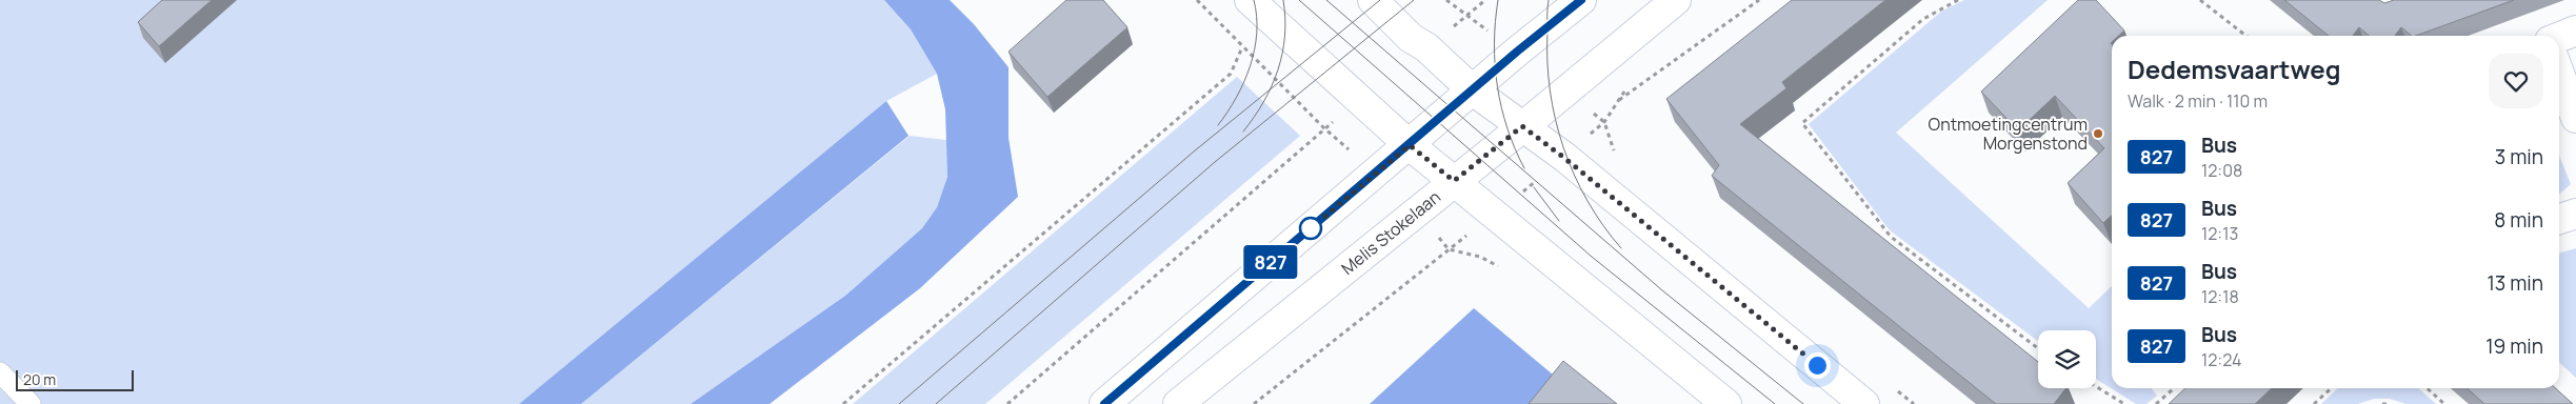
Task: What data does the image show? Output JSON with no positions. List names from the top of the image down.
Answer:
{
  "streets": {
    "street": ["Melis Stokelaan"]
  },
  "places": ["Ontmoetingcentrum Morgenstond"],
  "lines": ["bus line 827"],
  "scale_bar": "20 m",
  "page": {
    "on_map": "827",
    "heading": ["Dedemsvaartweg", "Walk · 2 min · 110 m"],
    "list": [
      {
        "mark": "827",
        "name": "Bus",
        "note": "12:08",
        "value": "3 min"
      },
      {
        "mark": "827",
        "name": "Bus",
        "note": "12:13",
        "value": "8 min"
      },
      {
        "mark": "827",
        "name": "Bus",
        "note": "12:18",
        "value": "13 min"
      },
      {
        "mark": "827",
        "name": "Bus",
        "note": "12:24",
        "value": "19 min"
      }
    ],
    "scale": "20 m"
  }
}
